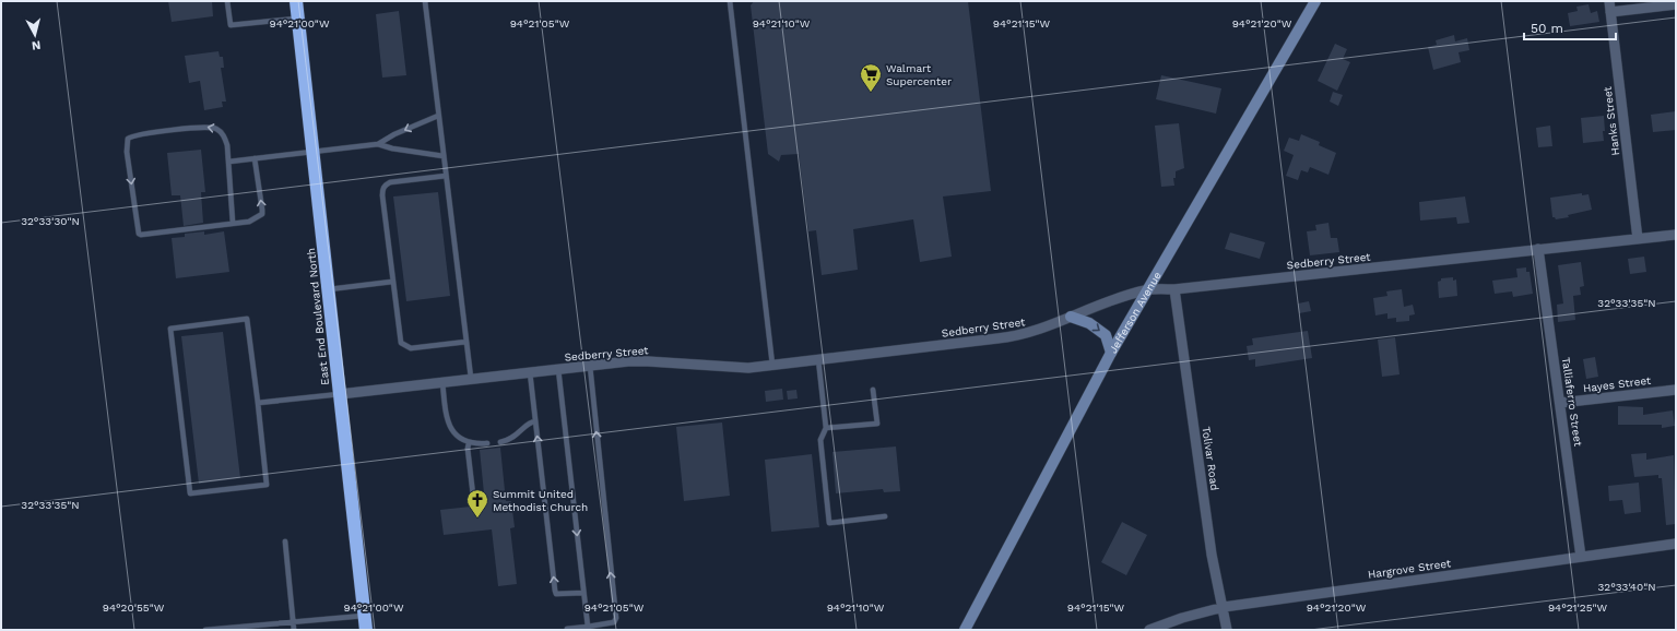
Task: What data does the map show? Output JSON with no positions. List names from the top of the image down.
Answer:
{
  "streets": {
    "highway": ["East End Boulevard North"],
    "street": [
      "Hanks Street",
      "Sedberry Street",
      "Jefferson Avenue",
      "Hayes Street",
      "Talliaferro Street",
      "Tolivar Road",
      "Hargrove Street"
    ]
  },
  "crossings": [
    ["Hanks Street", "Sedberry Street"],
    ["Sedberry Street", "Jefferson Avenue"],
    ["Sedberry Street", "East End Boulevard North"],
    ["Sedberry Street", "Talliaferro Street"],
    ["Sedberry Street", "Tolivar Road"],
    ["Hayes Street", "Talliaferro Street"],
    ["Talliaferro Street", "Hargrove Street"],
    ["Tolivar Road", "Hargrove Street"]
  ],
  "places": {
    "supermarket": ["Walmart Supercenter"],
    "church": ["Summit United Methodist Church"]
  },
  "scale_bar": "50 m",
  "north": "bottom",
  "coordinates": [
    "94°21'00\"W",
    "94°21'05\"W",
    "94°21'10\"W",
    "94°21'15\"W",
    "94°21'20\"W",
    "32°33'30\"N",
    "32°33'35\"N",
    "32°33'40\"N",
    "94°20'55\"W",
    "94°21'25\"W"
  ]
}
